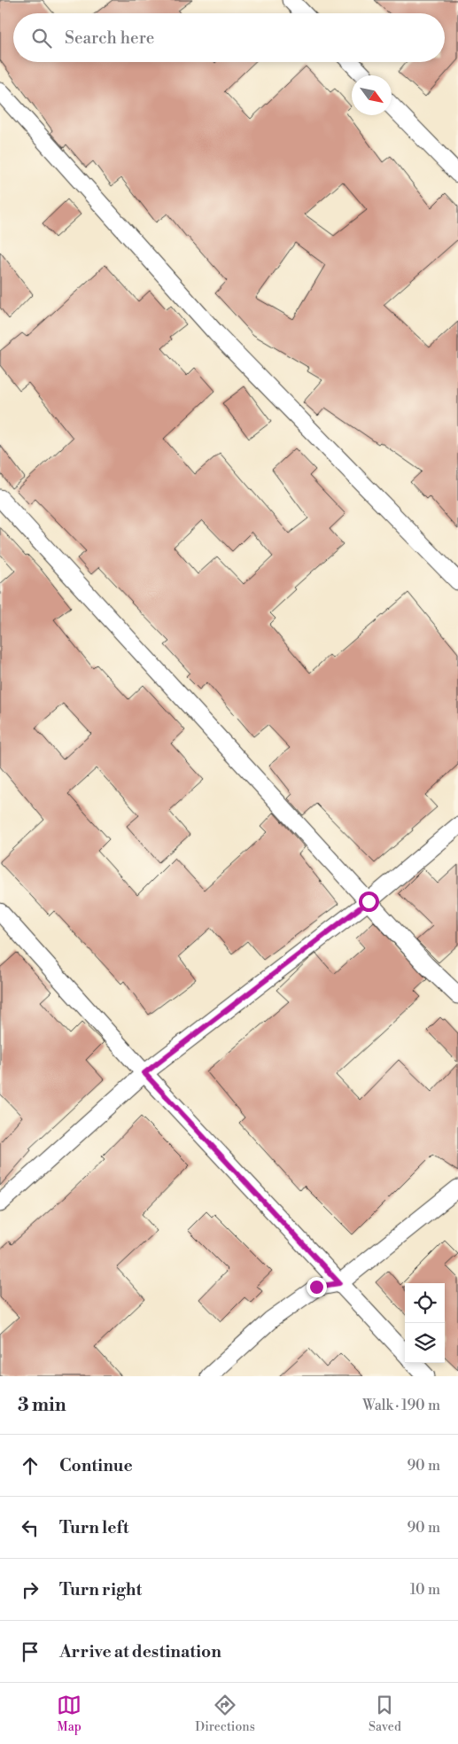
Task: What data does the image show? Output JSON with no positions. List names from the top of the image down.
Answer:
{
  "north": "bottom right",
  "page": {
    "search": "Search here",
    "heading": ["3 min", "Walk · 190 m"],
    "list": [
      ["Continue", "90 m"],
      ["Turn left", "90 m"],
      ["Turn right", "10 m"],
      "Arrive at destination"
    ],
    "nav": ["Map", "Directions", "Saved"]
  }
}
